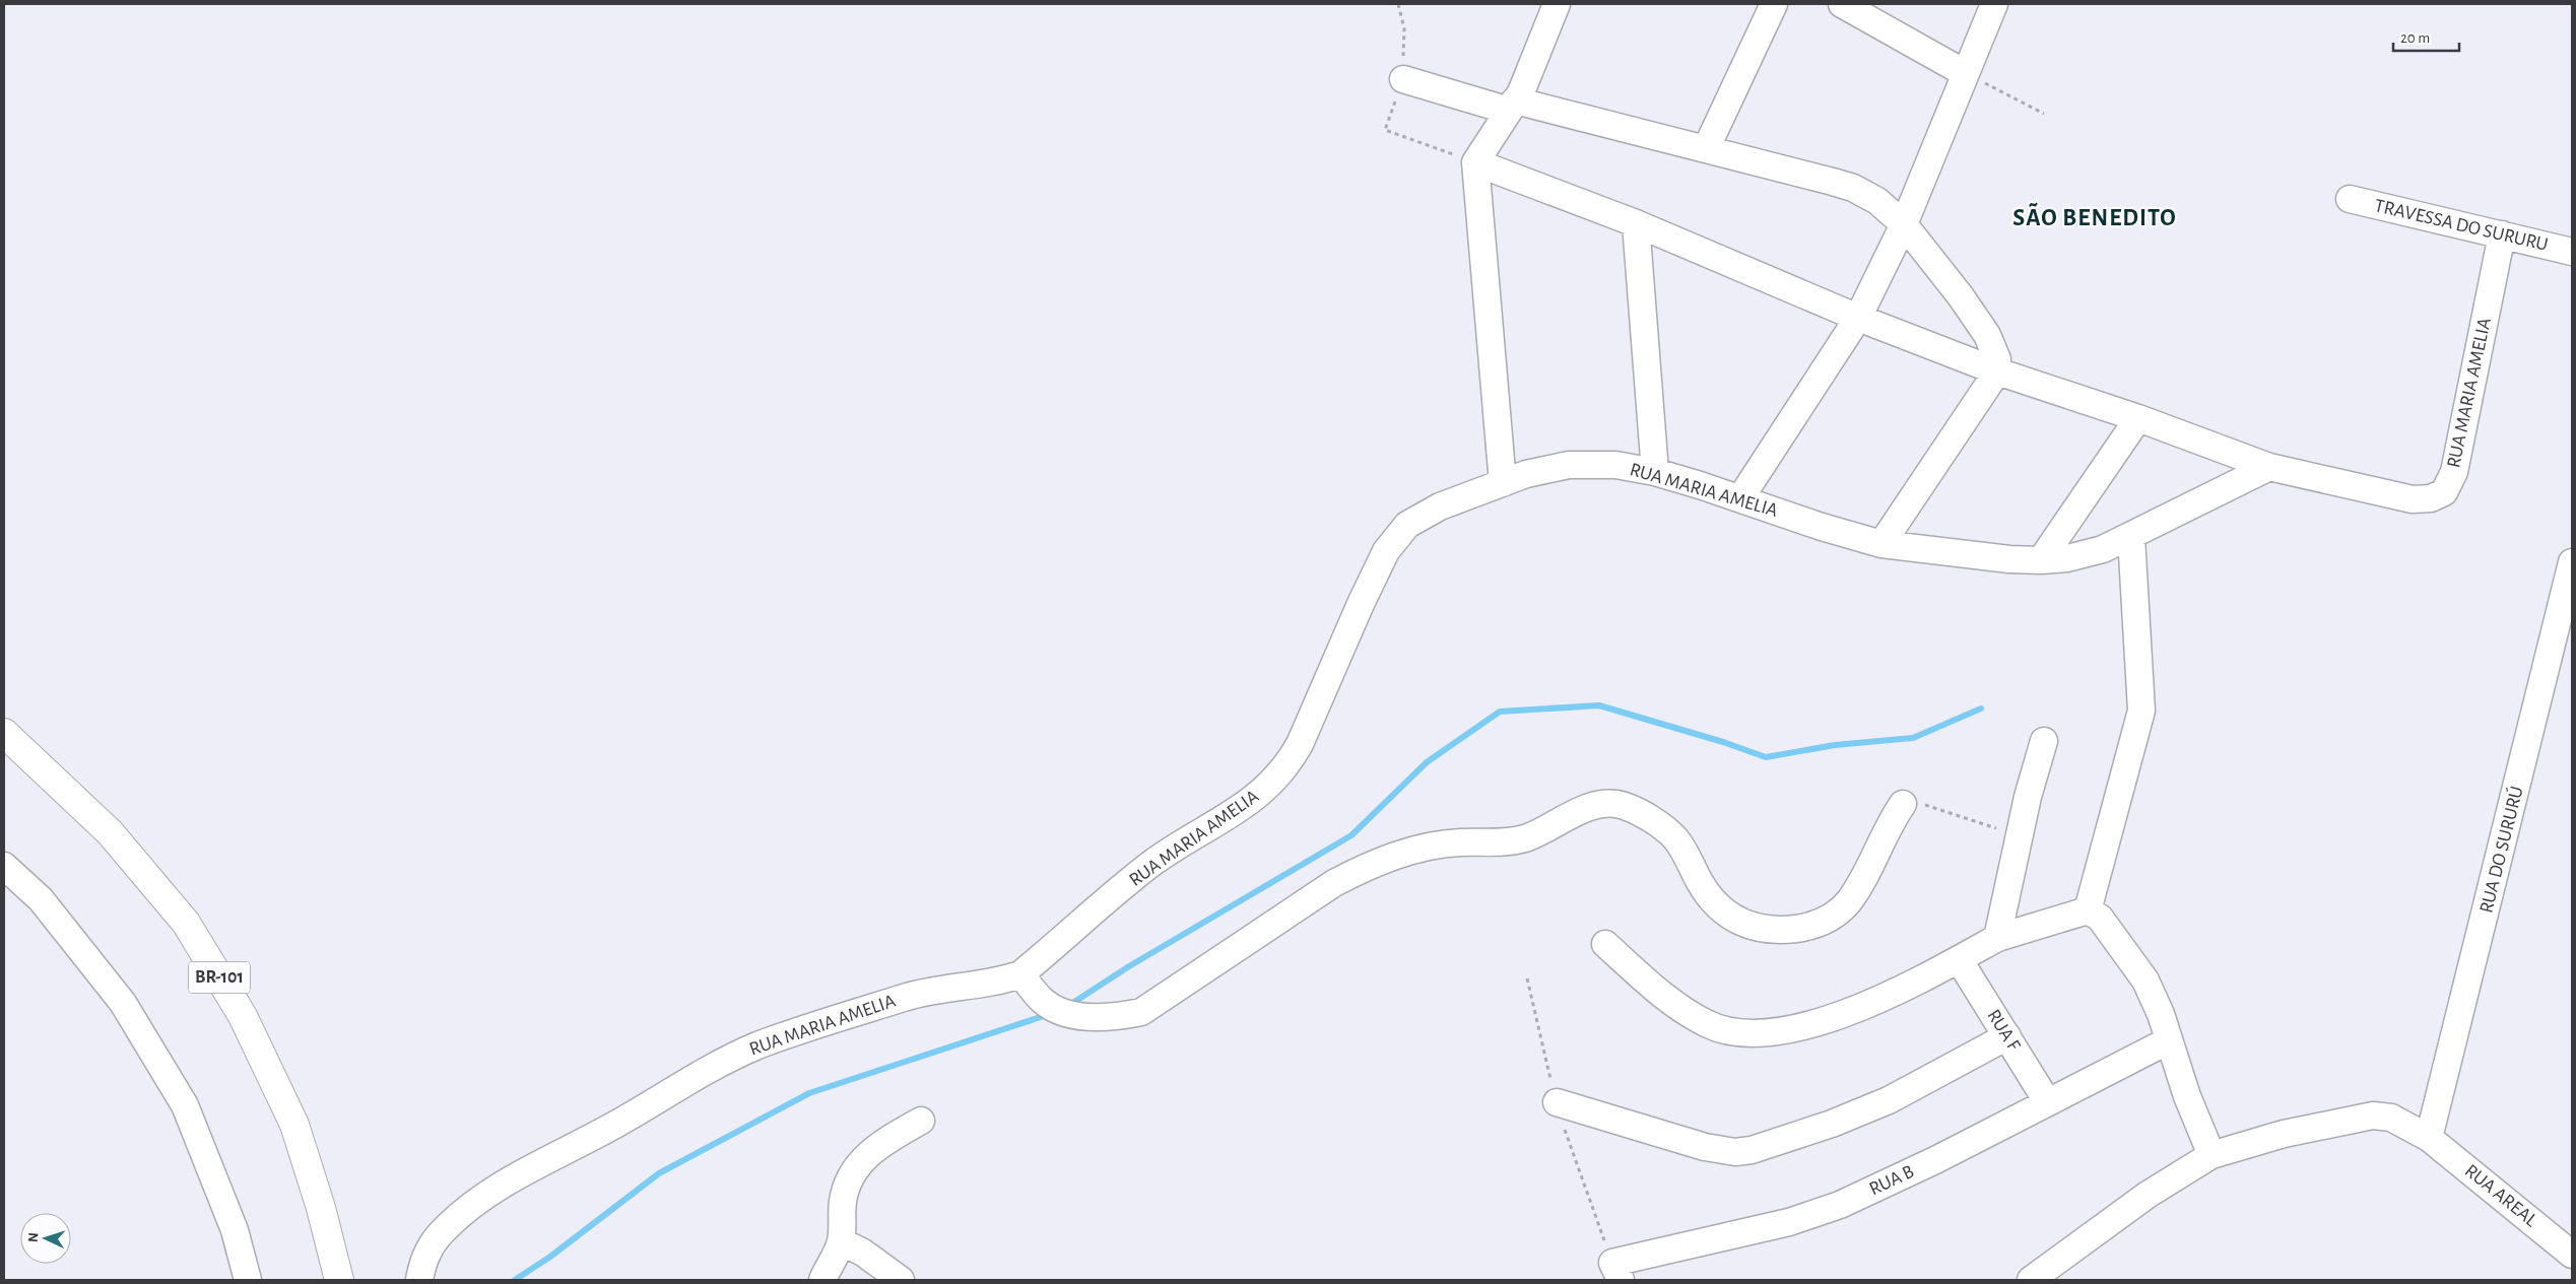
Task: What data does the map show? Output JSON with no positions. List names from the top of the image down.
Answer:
{
  "streets": {
    "highway": ["BR-101"],
    "street": [
      "TRAVESSA DO SURURU",
      "RUA MARIA AMELIA",
      "RUA DO SURURÚ",
      "RUA F",
      "RUA B",
      "RUA AREAL"
    ]
  },
  "crossings": [
    ["TRAVESSA DO SURURU", "RUA MARIA AMELIA"],
    ["RUA DO SURURÚ", "RUA AREAL"],
    ["RUA F", "RUA B"]
  ],
  "districts": ["SÃO BENEDITO"],
  "scale_bar": "20 m",
  "north": "left"
}
